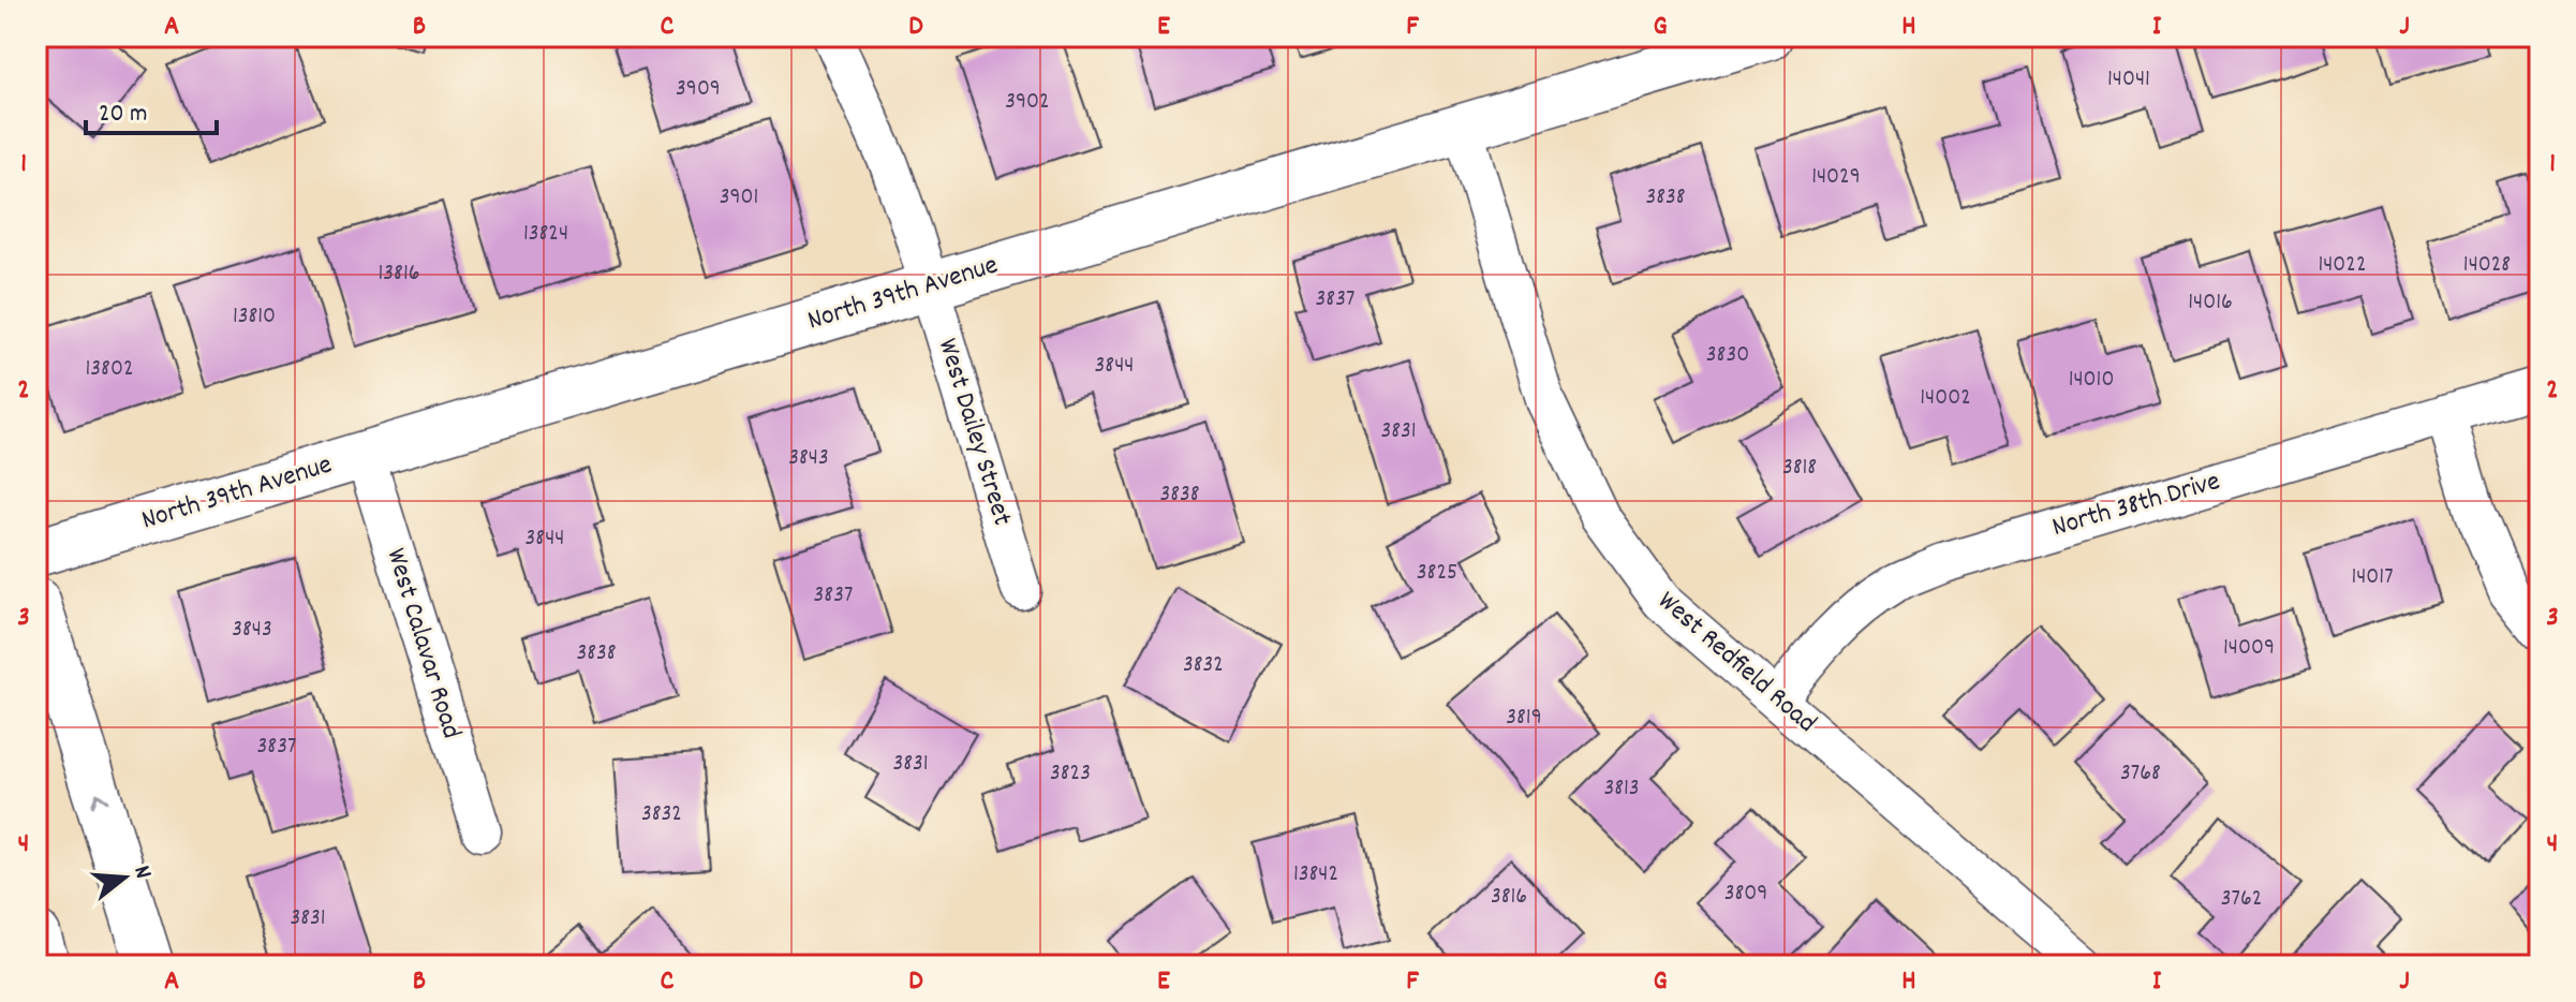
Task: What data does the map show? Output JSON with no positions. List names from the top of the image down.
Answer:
{
  "streets": {
    "street": [
      "North 39th Avenue",
      "West Dailey Street",
      "North 38th Drive",
      "West Calavar Road",
      "West Redfield Road"
    ]
  },
  "crossings": [
    ["North 39th Avenue", "West Dailey Street"],
    ["North 39th Avenue", "West Calavar Road"],
    ["North 39th Avenue", "West Redfield Road"],
    ["North 38th Drive", "West Redfield Road"]
  ],
  "house_numbers": [
    "14041",
    "3909",
    "3902",
    "14029",
    "3901",
    "3838",
    "13824",
    "14022",
    "14028",
    "13816",
    "3837",
    "14016",
    "13810",
    "3830",
    "3844",
    "13802",
    "14010",
    "14002",
    "3831",
    "3843",
    "3818",
    "3838",
    "3844",
    "3825",
    "14017",
    "3837",
    "3843",
    "14009",
    "3838",
    "3832",
    "3819",
    "3837",
    "3831",
    "3823",
    "3768",
    "3813",
    "3832",
    "13842",
    "3809",
    "3816",
    "3762",
    "3831"
  ],
  "scale_bar": "20 m",
  "north": "right",
  "grid": {
    "columns": [
      "A",
      "B",
      "C",
      "D",
      "E",
      "F",
      "G",
      "H",
      "I",
      "J"
    ],
    "rows": [
      "1",
      "2",
      "3",
      "4"
    ]
  }
}
